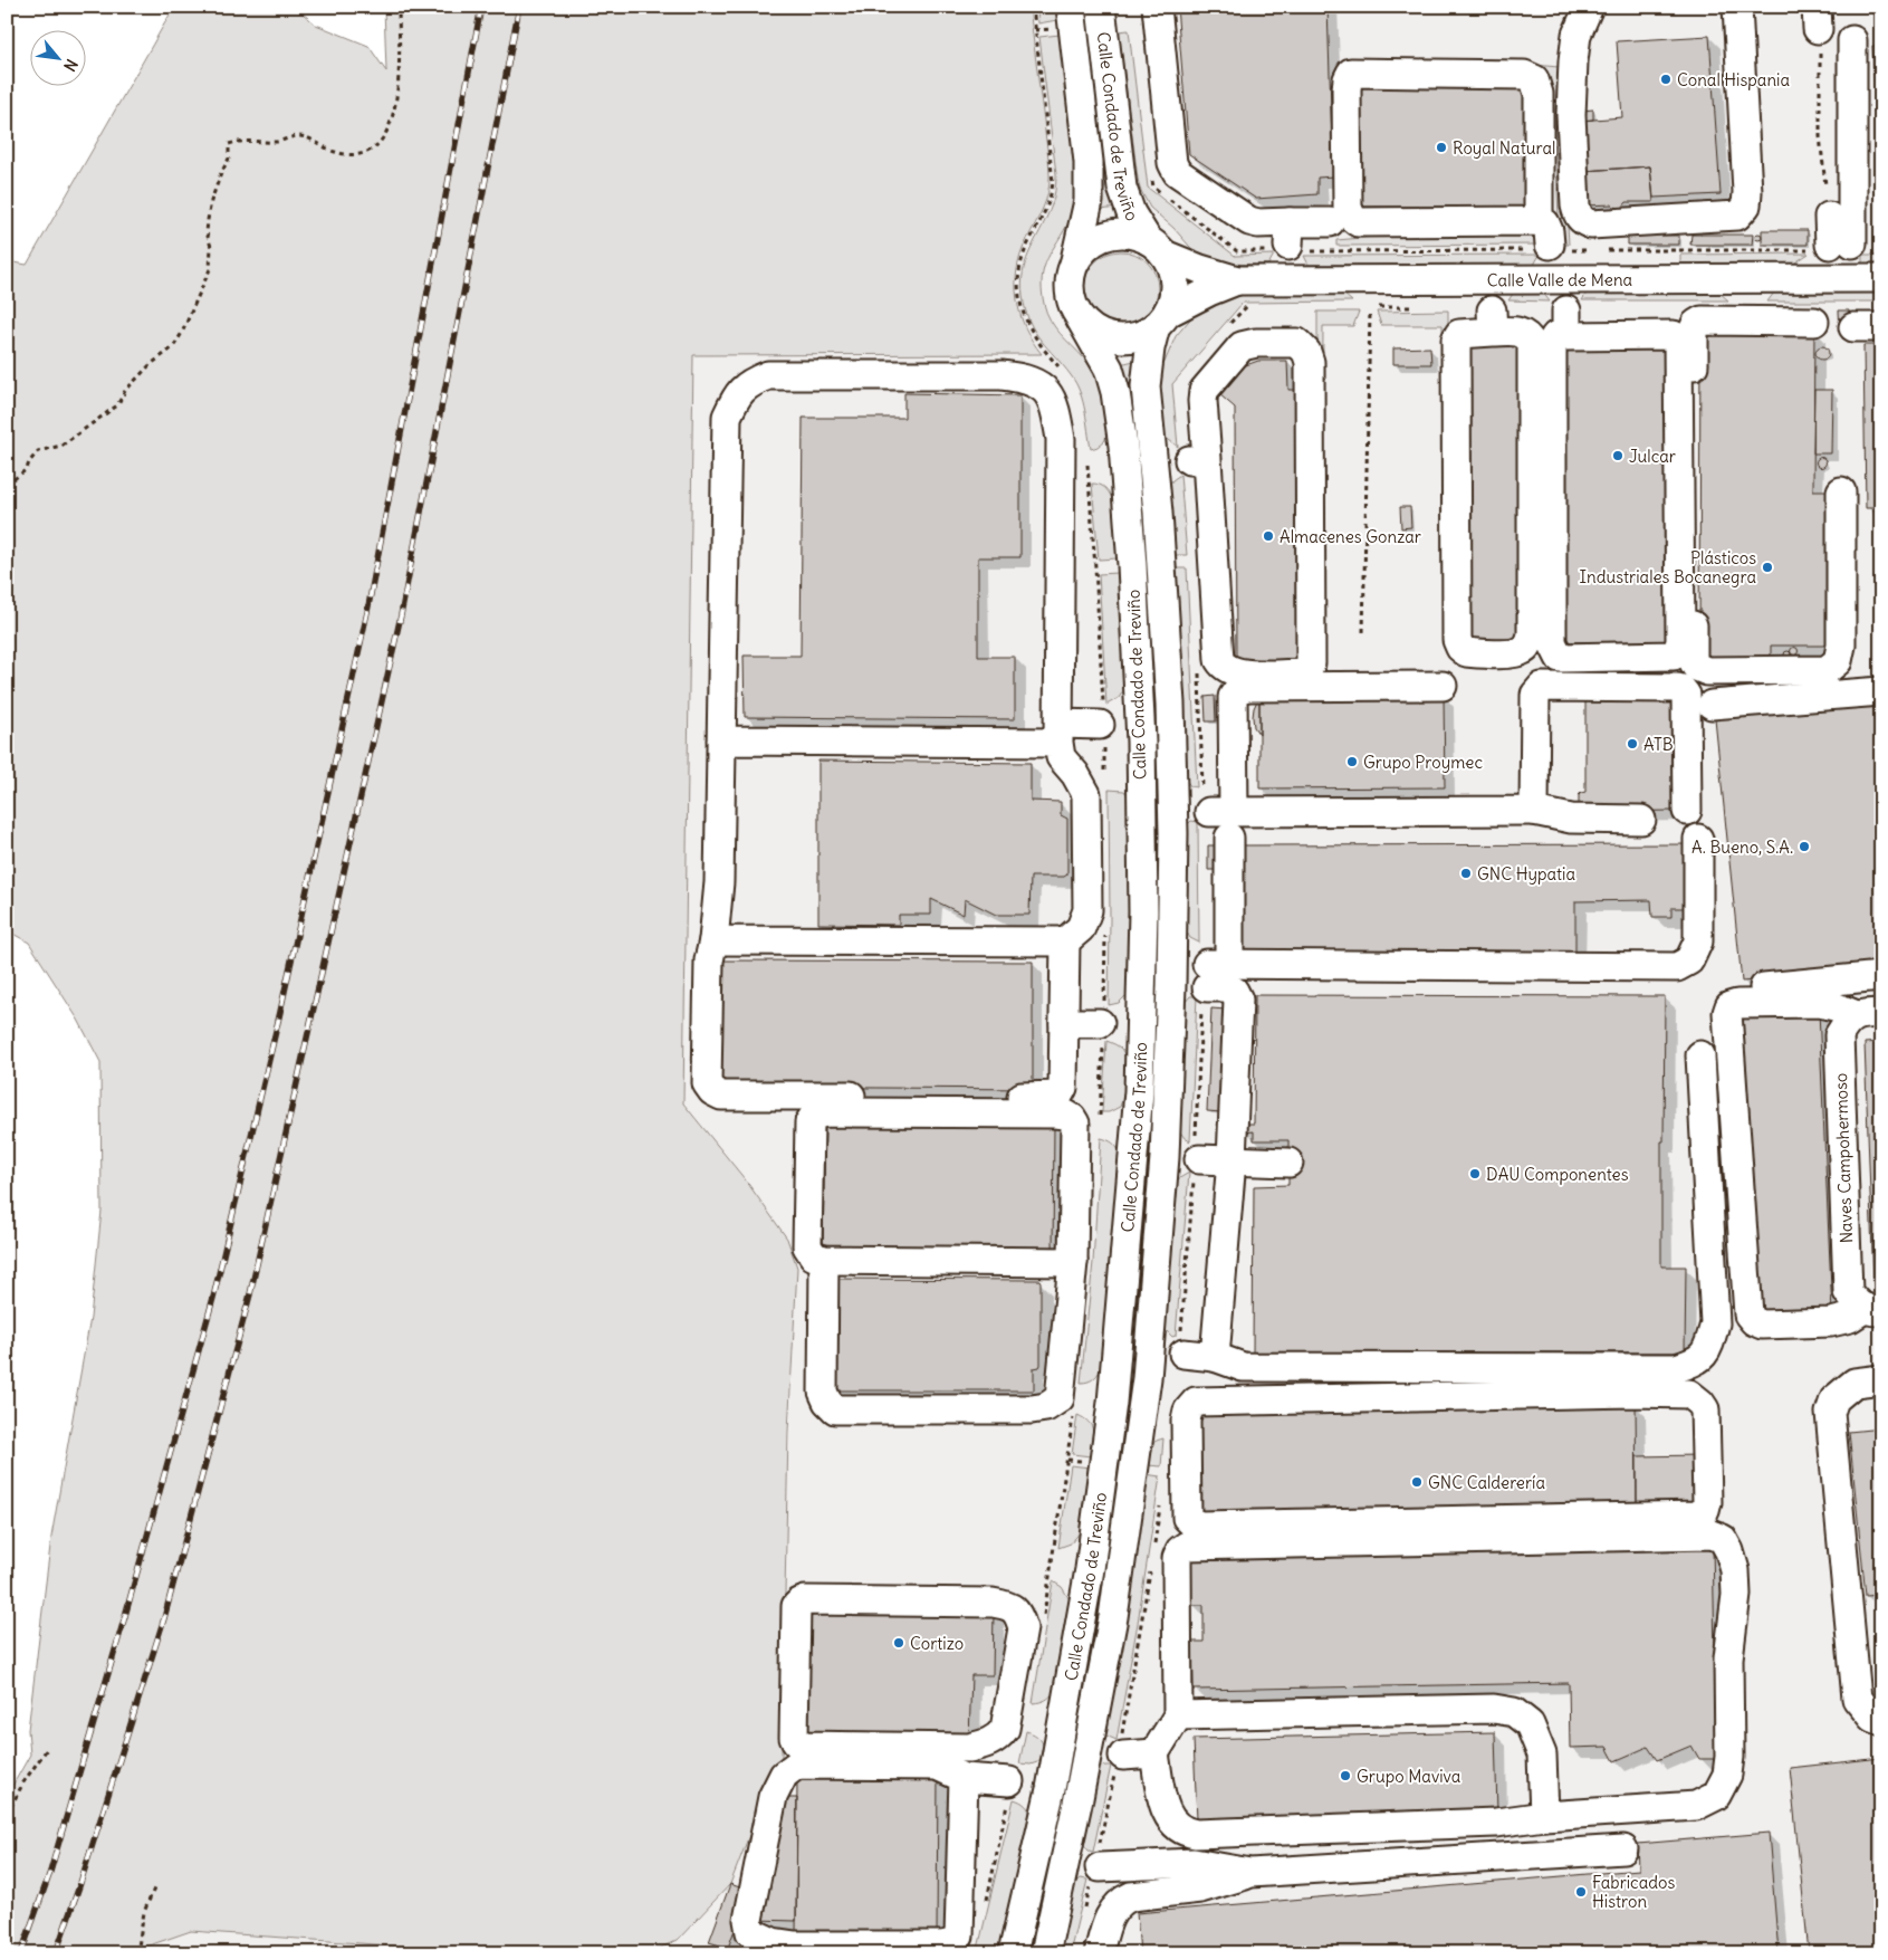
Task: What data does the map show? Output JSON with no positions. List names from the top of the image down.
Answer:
{
  "streets": {
    "street": ["Calle Condado de Treviño", "Calle Valle de Mena", "Naves Campohermoso"]
  },
  "crossings": [
    ["Calle Condado de Treviño", "Calle Valle de Mena"]
  ],
  "places": [
    "Conal Hispania",
    "Royal Natural",
    "Julcar",
    "Almacenes Gonzar",
    "Plásticos Industriales Bocanegra",
    "ATB",
    "Grupo Proymec",
    "A. Bueno, S.A.",
    "GNC Hypatia",
    "DAU Componentes",
    "GNC Calderería",
    "Cortizo",
    "Grupo Maviva",
    "Fabricados Histron"
  ],
  "north": "bottom right"
}
